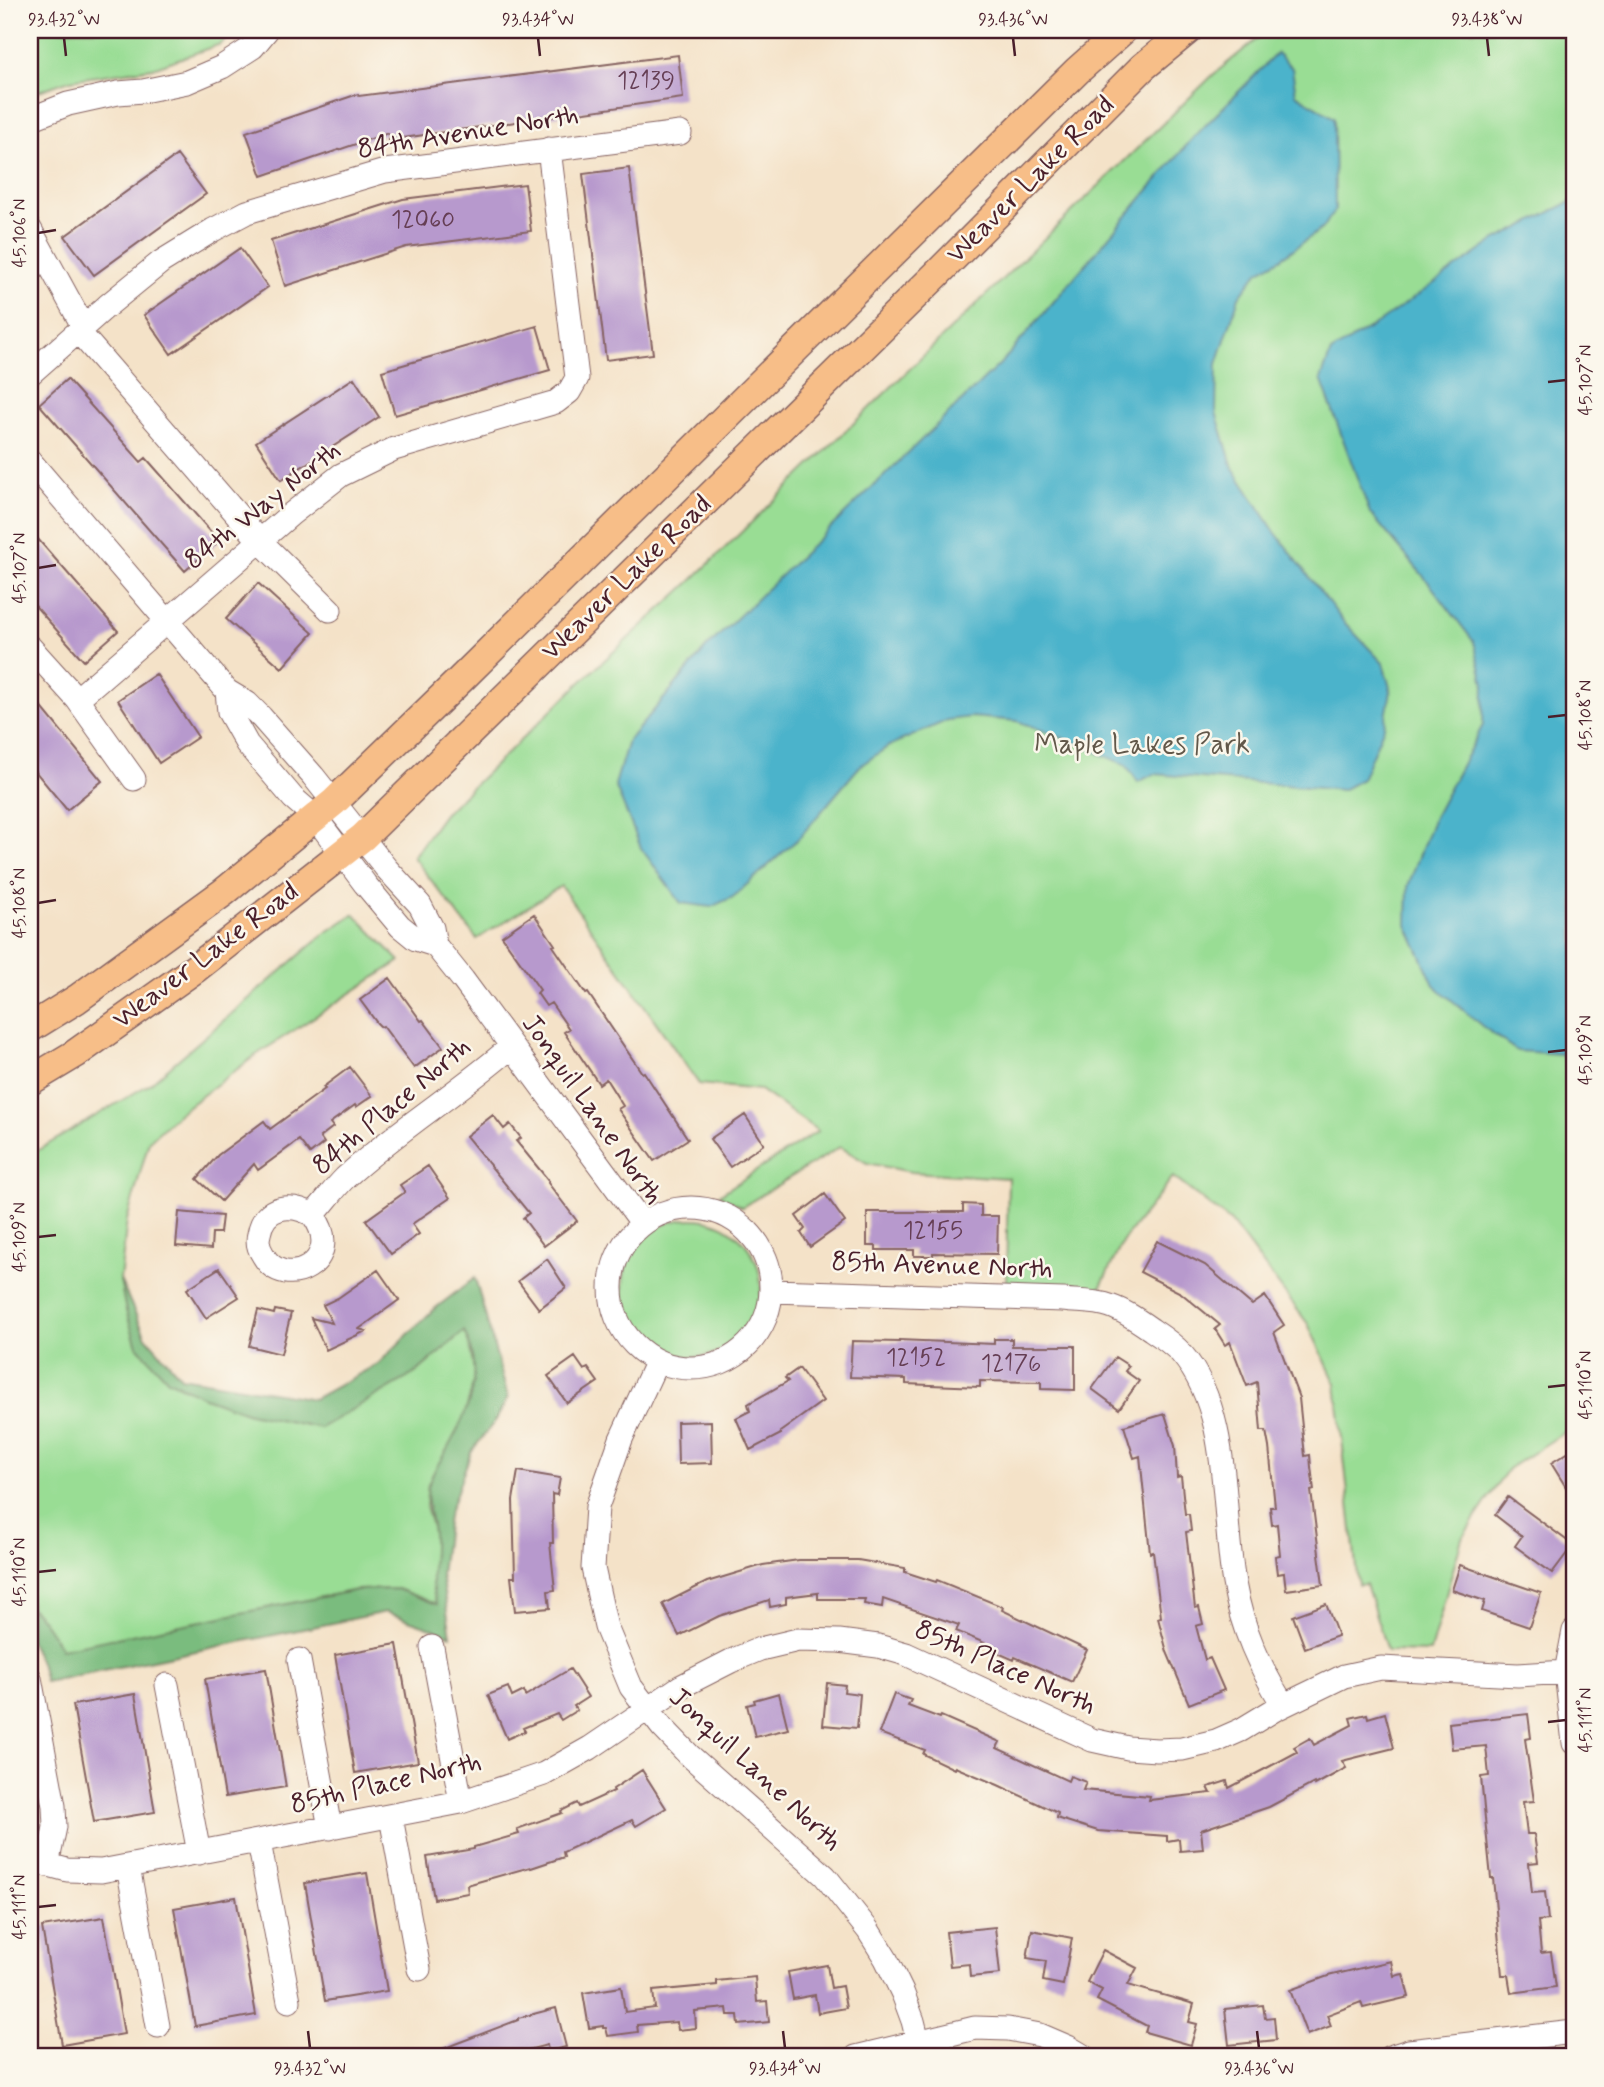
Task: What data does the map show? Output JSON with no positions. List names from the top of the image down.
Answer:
{
  "streets": {
    "main road": ["Weaver Lake Road"],
    "street": [
      "84th Avenue North",
      "84th Way North",
      "84th Place North",
      "Jonquil Lane North",
      "85th Avenue North",
      "85th Place North"
    ]
  },
  "crossings": [
    ["84th Avenue North", "84th Way North"],
    ["Weaver Lake Road", "Jonquil Lane North"],
    ["84th Way North", "Jonquil Lane North"],
    ["84th Place North", "Jonquil Lane North"],
    ["Jonquil Lane North", "85th Avenue North"],
    ["Jonquil Lane North", "85th Place North"],
    ["85th Avenue North", "85th Place North"]
  ],
  "parks": ["Maple Lakes Park"],
  "house_numbers": [
    "12139",
    "12060",
    "12155",
    "12152",
    "12176"
  ],
  "coordinates": [
    "93.432°W",
    "93.434°W",
    "93.436°W",
    "93.438°W",
    "45.106°N",
    "45.107°N",
    "45.108°N",
    "45.109°N",
    "45.110°N",
    "45.111°N"
  ]
}
